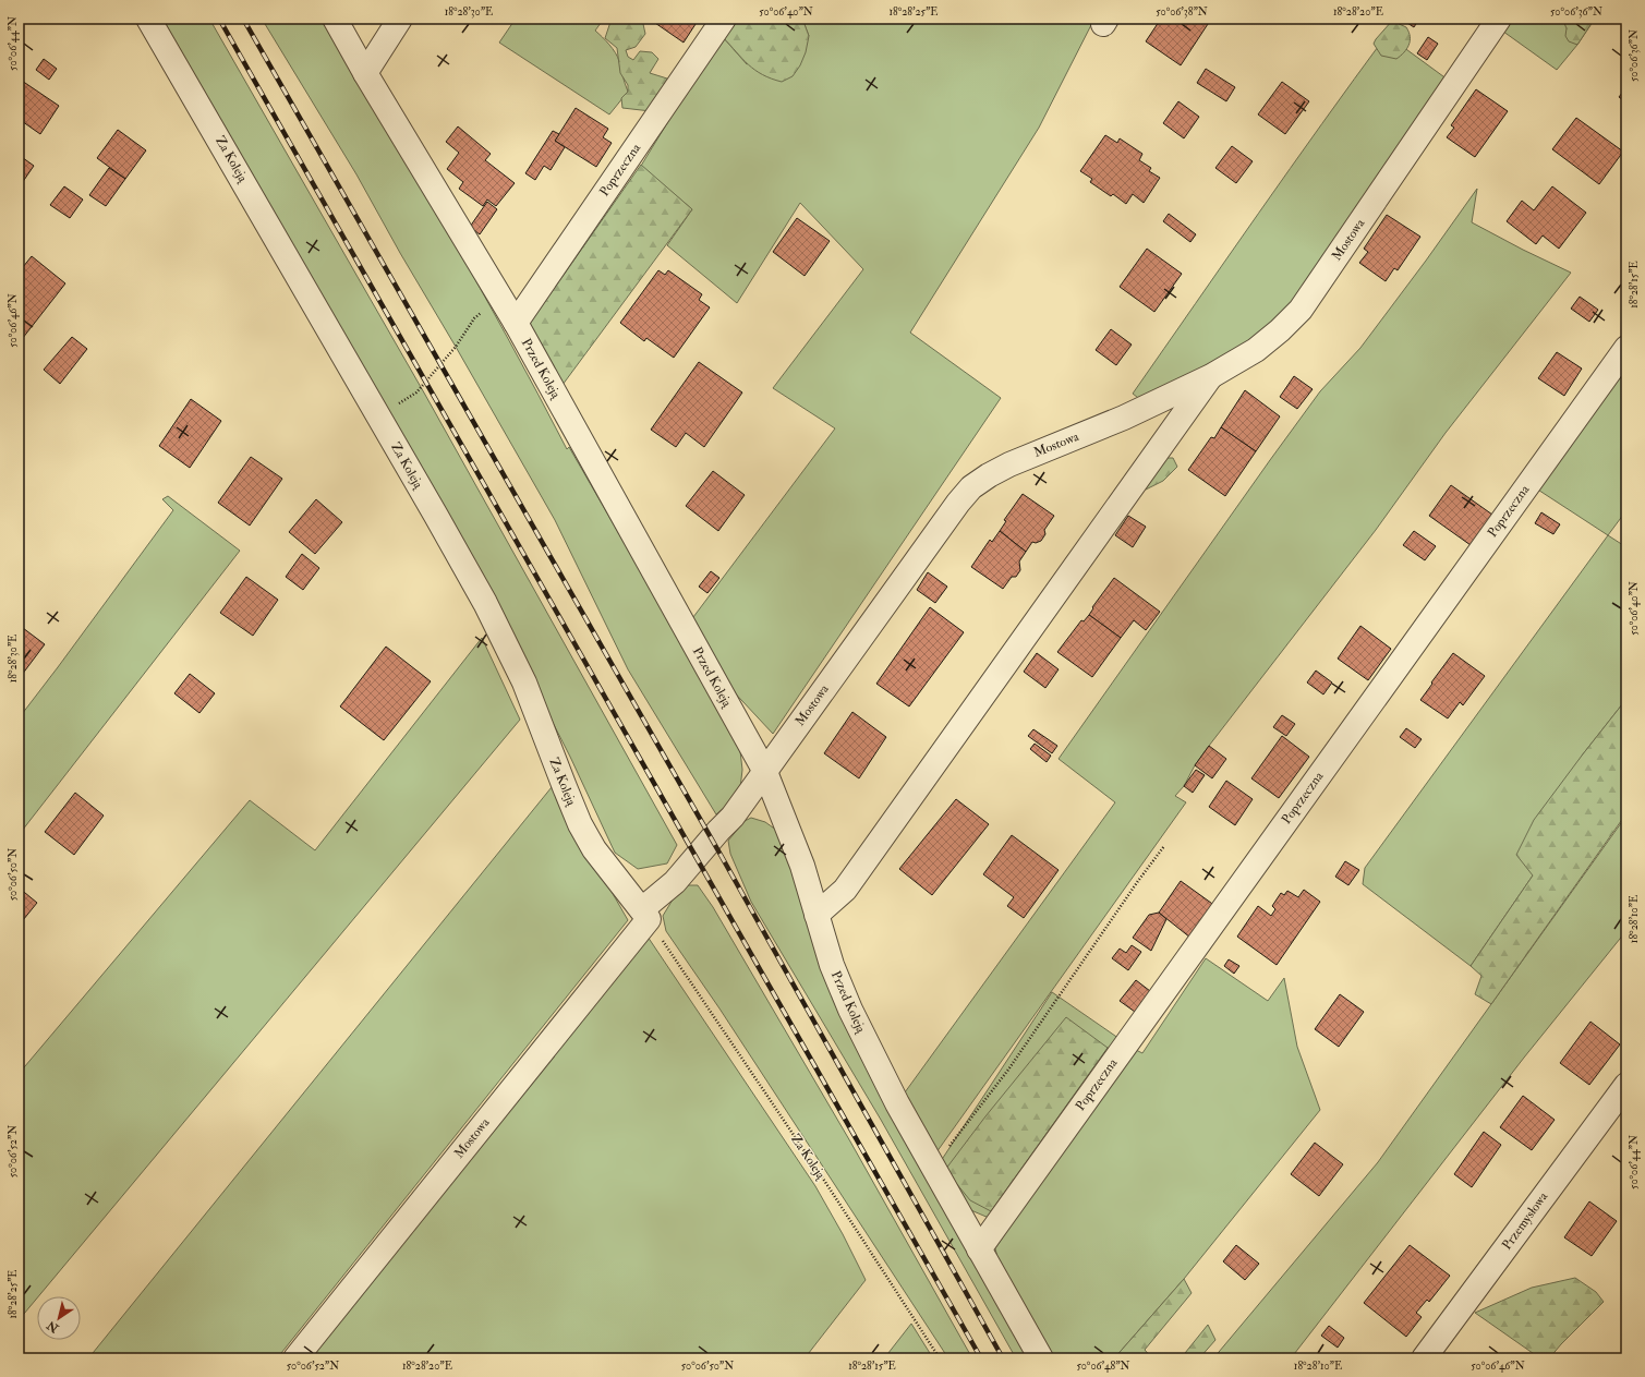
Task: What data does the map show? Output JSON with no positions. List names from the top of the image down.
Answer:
{
  "streets": {
    "street": [
      "Za Koleją",
      "Poprzeczna",
      "Mostowa",
      "Przed Koleją",
      "Przemysłowa"
    ]
  },
  "crossings": [
    ["Za Koleją", "Mostowa"],
    ["Poprzeczna", "Przed Koleją"],
    ["Mostowa", "Przed Koleją"]
  ],
  "north": "bottom left",
  "coordinates": [
    "18°28'30\"E",
    "50°06'40\"N",
    "18°28'25\"E",
    "50°06'38\"N",
    "18°28'20\"E",
    "50°06'36\"N",
    "50°06'44\"N",
    "18°28'15\"E",
    "50°06'46\"N",
    "50°06'50\"N",
    "18°28'10\"E",
    "50°06'52\"N",
    "50°06'48\"N"
  ]
}
